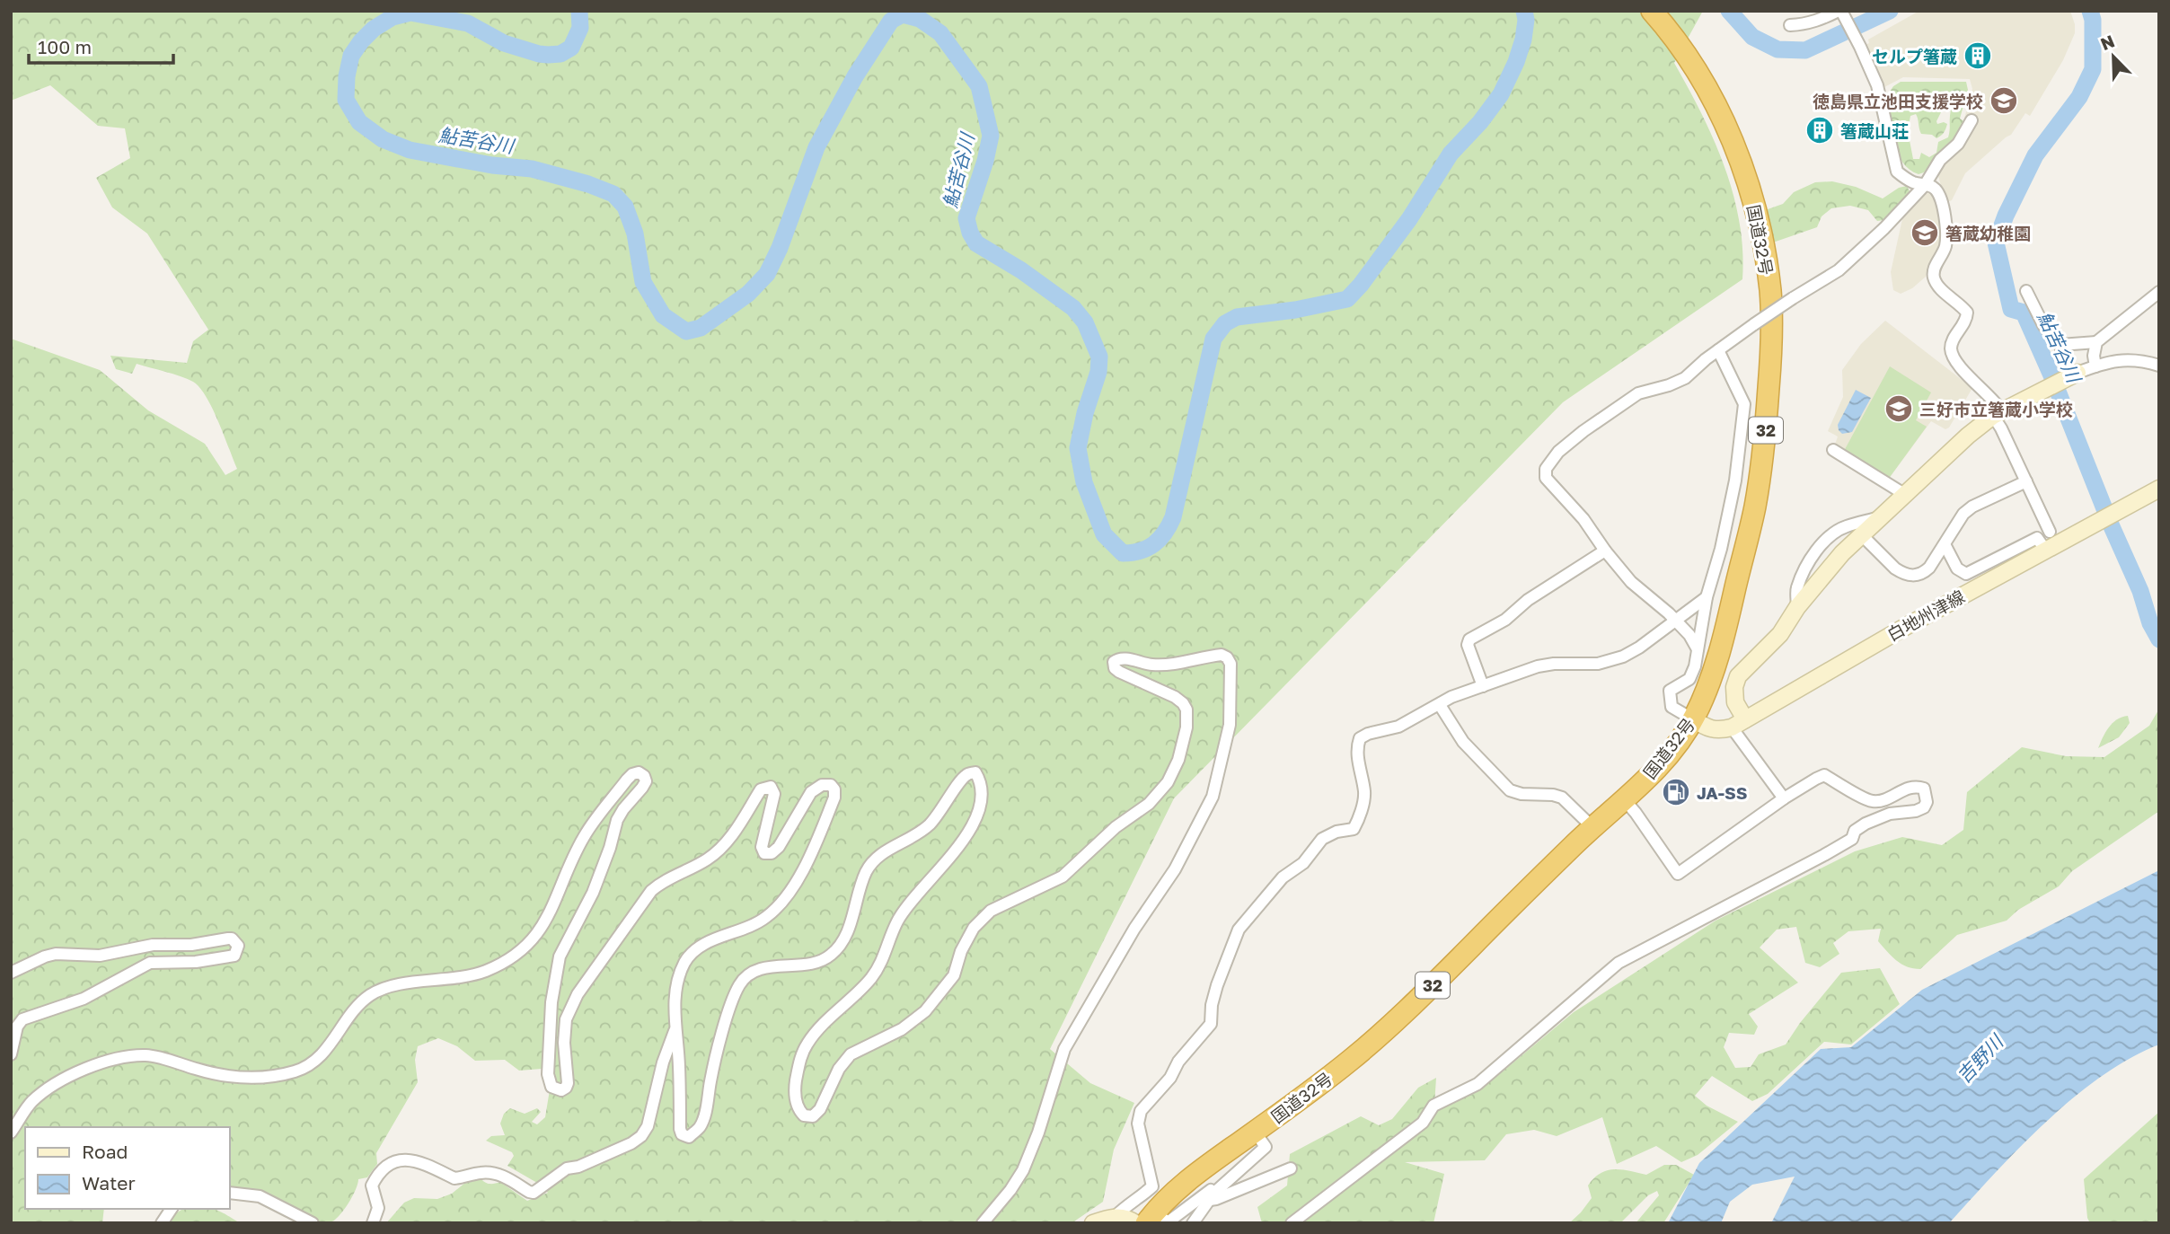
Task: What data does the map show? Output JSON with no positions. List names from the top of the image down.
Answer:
{
  "streets": {
    "highway": ["国道32号", "32"],
    "main road": ["白地州津線"]
  },
  "water": ["鮎苦谷川", "吉野川"],
  "places": {
    "building": ["セルプ箸蔵", "箸蔵山荘"],
    "school or university": ["徳島県立池田支援学校", "箸蔵幼稚園", "三好市立箸蔵小学校"],
    "fuel station": ["JA-SS"]
  },
  "legend": ["Road", "Water"],
  "scale_bar": "100 m",
  "north": "top left"
}
